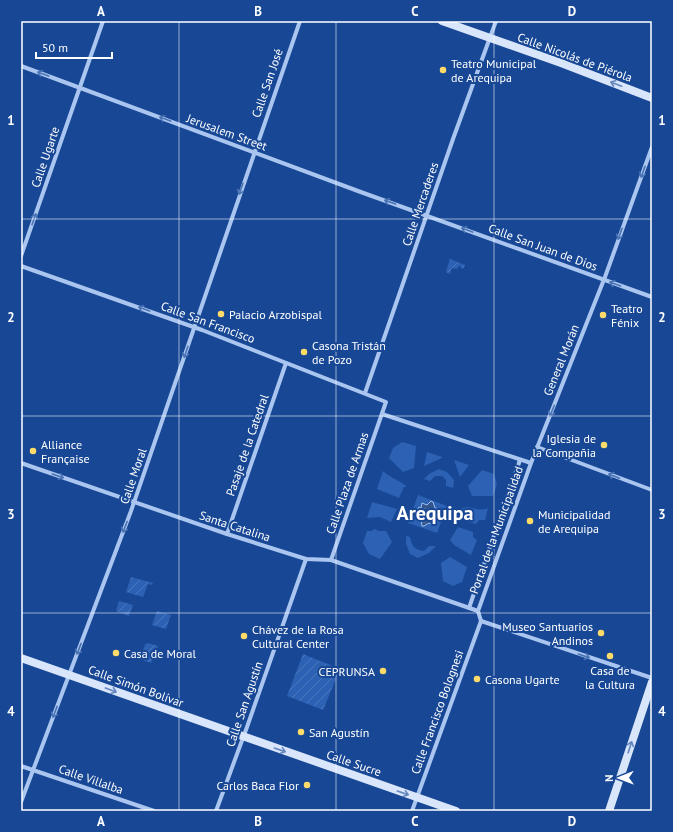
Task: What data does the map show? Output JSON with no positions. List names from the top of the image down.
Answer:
{
  "streets": {
    "street": [
      "Calle Nicolás de Piérola",
      "Calle San José",
      "Jerusalem Street",
      "Calle Ugarte",
      "Calle Mercaderes",
      "Calle San Juan de Dios",
      "Calle San Francisco",
      "General Morán",
      "Pasaje de la Catedral",
      "Calle Moral",
      "Calle Plaza de Armas",
      "Santa Catalina",
      "Portal de la Municipalidad",
      "Calle Simón Bolívar",
      "Calle San Agustín",
      "Calle Francisco Bolognesi",
      "Calle Sucre",
      "Calle Villalba"
    ]
  },
  "crossings": [
    ["Calle Nicolás de Piérola", "Calle Mercaderes"],
    ["Calle San José", "Jerusalem Street"],
    ["Calle San José", "Calle Moral"],
    ["Jerusalem Street", "Calle Ugarte"],
    ["Jerusalem Street", "Calle Mercaderes"],
    ["Jerusalem Street", "Calle San Juan de Dios"],
    ["Jerusalem Street", "Calle Moral"],
    ["Calle Mercaderes", "Calle San Juan de Dios"],
    ["Calle Mercaderes", "Calle San Francisco"],
    ["Calle San Juan de Dios", "General Morán"],
    ["Calle San Francisco", "Pasaje de la Catedral"],
    ["Calle San Francisco", "Calle Moral"],
    ["Calle San Francisco", "Calle Plaza de Armas"],
    ["General Morán", "Portal de la Municipalidad"],
    ["Pasaje de la Catedral", "Santa Catalina"],
    ["Calle Moral", "Santa Catalina"],
    ["Calle Moral", "Calle Simón Bolívar"],
    ["Calle Moral", "Calle Villalba"],
    ["Calle Plaza de Armas", "Santa Catalina"],
    ["Santa Catalina", "Calle San Agustín"],
    ["Portal de la Municipalidad", "Calle Francisco Bolognesi"],
    ["Calle Simón Bolívar", "Calle San Agustín"],
    ["Calle Simón Bolívar", "Calle Sucre"],
    ["Calle San Agustín", "Calle Sucre"],
    ["Calle Francisco Bolognesi", "Calle Sucre"]
  ],
  "one_way": [
    "Calle Nicolás de Piérola",
    "Jerusalem Street",
    "Calle Ugarte",
    "Calle San Juan de Dios",
    "Calle San Francisco",
    "General Morán",
    "Calle Moral",
    "Santa Catalina",
    "Calle Simón Bolívar",
    "Calle Sucre"
  ],
  "districts": ["Arequipa"],
  "places": [
    "Teatro Municipal de Arequipa",
    "Palacio Arzobispal",
    "Teatro Fénix",
    "Casona Tristán de Pozo",
    "Iglesia de la Compañia",
    "Alliance Française",
    "Municipalidad de Arequipa",
    "Museo Santuarios Andinos",
    "Chávez de la Rosa Cultural Center",
    "Casa de Moral",
    "Casa de la Cultura",
    "CEPRUNSA",
    "Casona Ugarte",
    "San Agustín",
    "Carlos Baca Flor"
  ],
  "scale_bar": "50 m",
  "north": "left",
  "grid": {
    "columns": [
      "A",
      "B",
      "C",
      "D"
    ],
    "rows": [
      "1",
      "2",
      "3",
      "4"
    ]
  }
}
